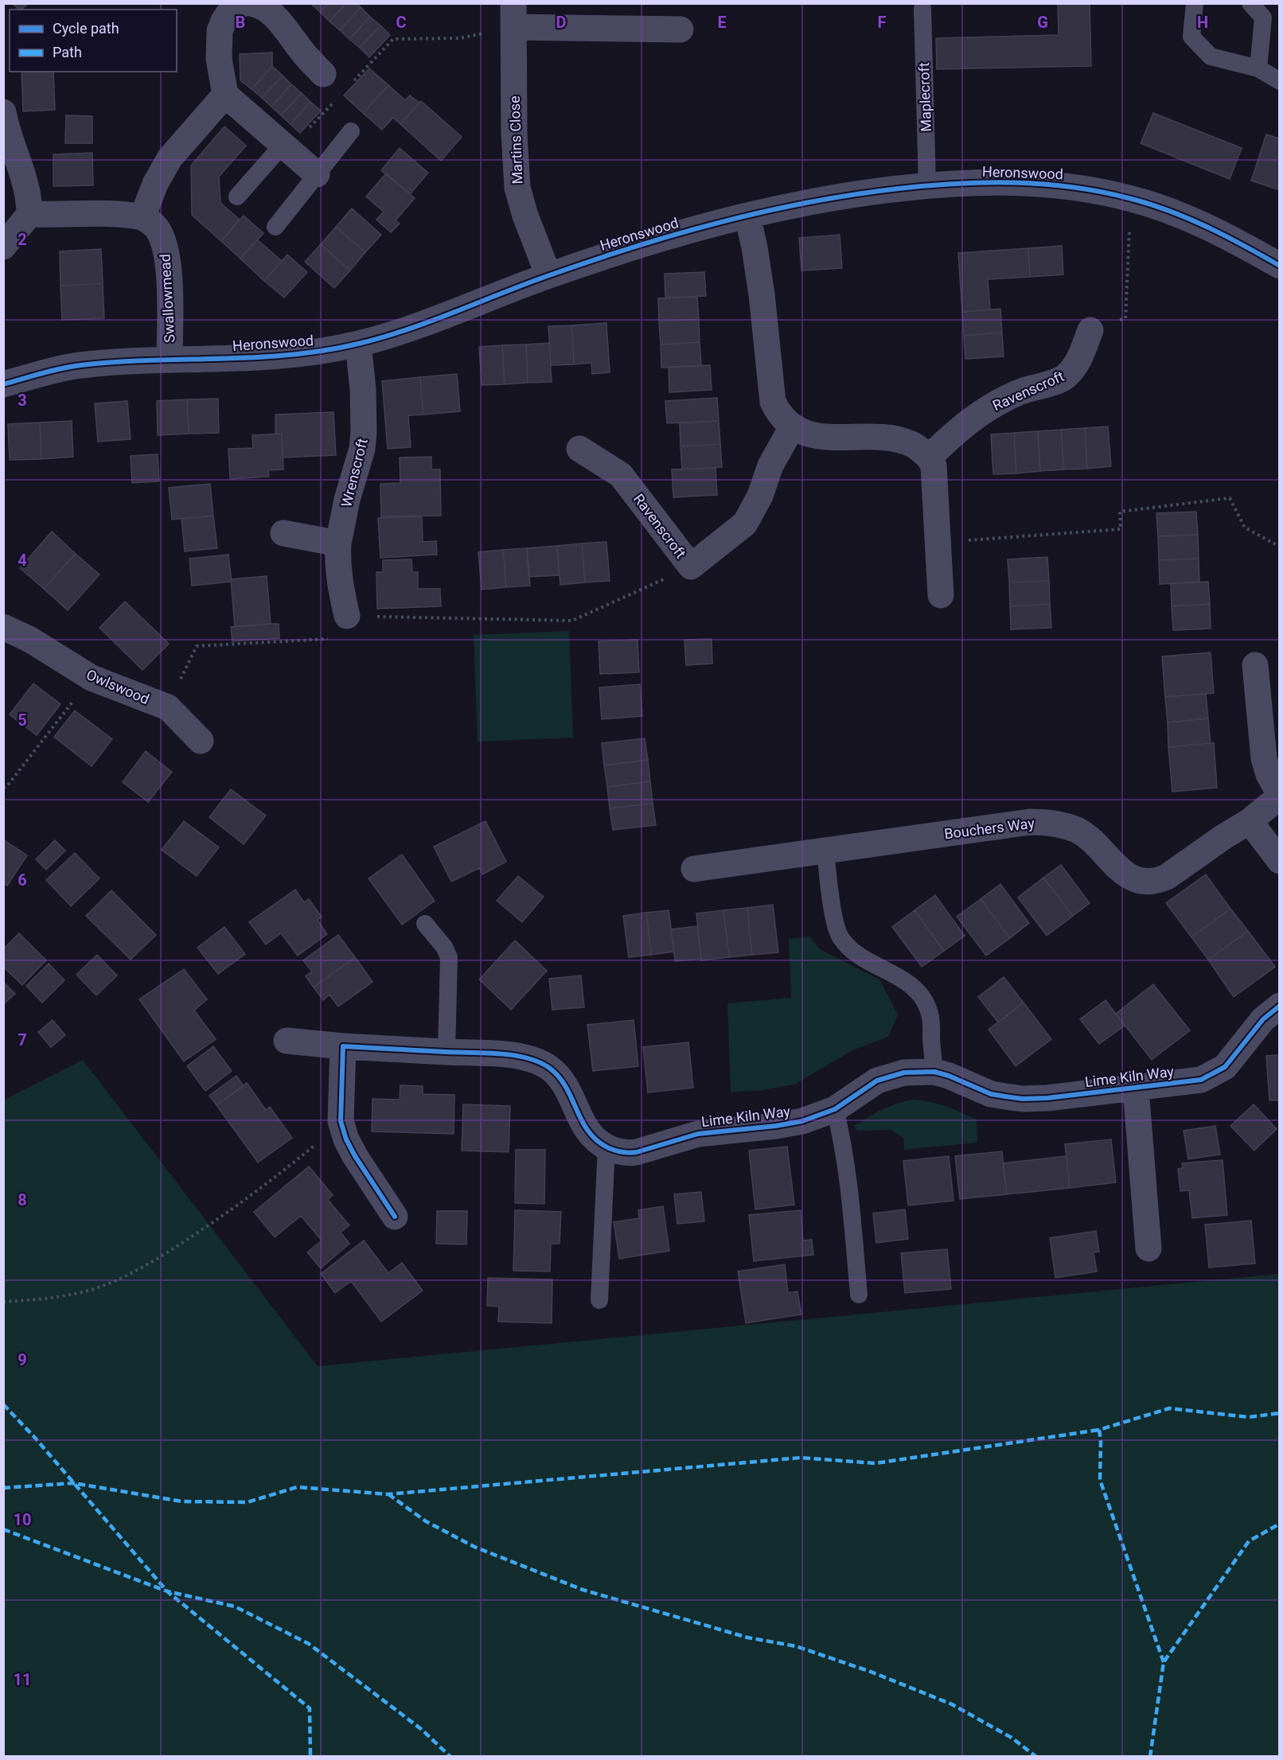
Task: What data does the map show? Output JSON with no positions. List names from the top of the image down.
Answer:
{
  "streets": {
    "street": [
      "Martins Close",
      "Heronswood",
      "Swallowmead",
      "Ravenscroft",
      "Wrenscroft",
      "Owlswood",
      "Bouchers Way",
      "Lime Kiln Way"
    ],
    "lane": ["Maplecroft"]
  },
  "crossings": [
    ["Maplecroft", "Heronswood"],
    ["Martins Close", "Heronswood"],
    ["Heronswood", "Swallowmead"],
    ["Heronswood", "Wrenscroft"]
  ],
  "legend": ["Cycle path", "Path"],
  "grid": {
    "columns": [
      "B",
      "C",
      "D",
      "E",
      "F",
      "G",
      "H"
    ],
    "rows": [
      "2",
      "3",
      "4",
      "5",
      "6",
      "7",
      "8",
      "9",
      "10",
      "11"
    ]
  }
}
